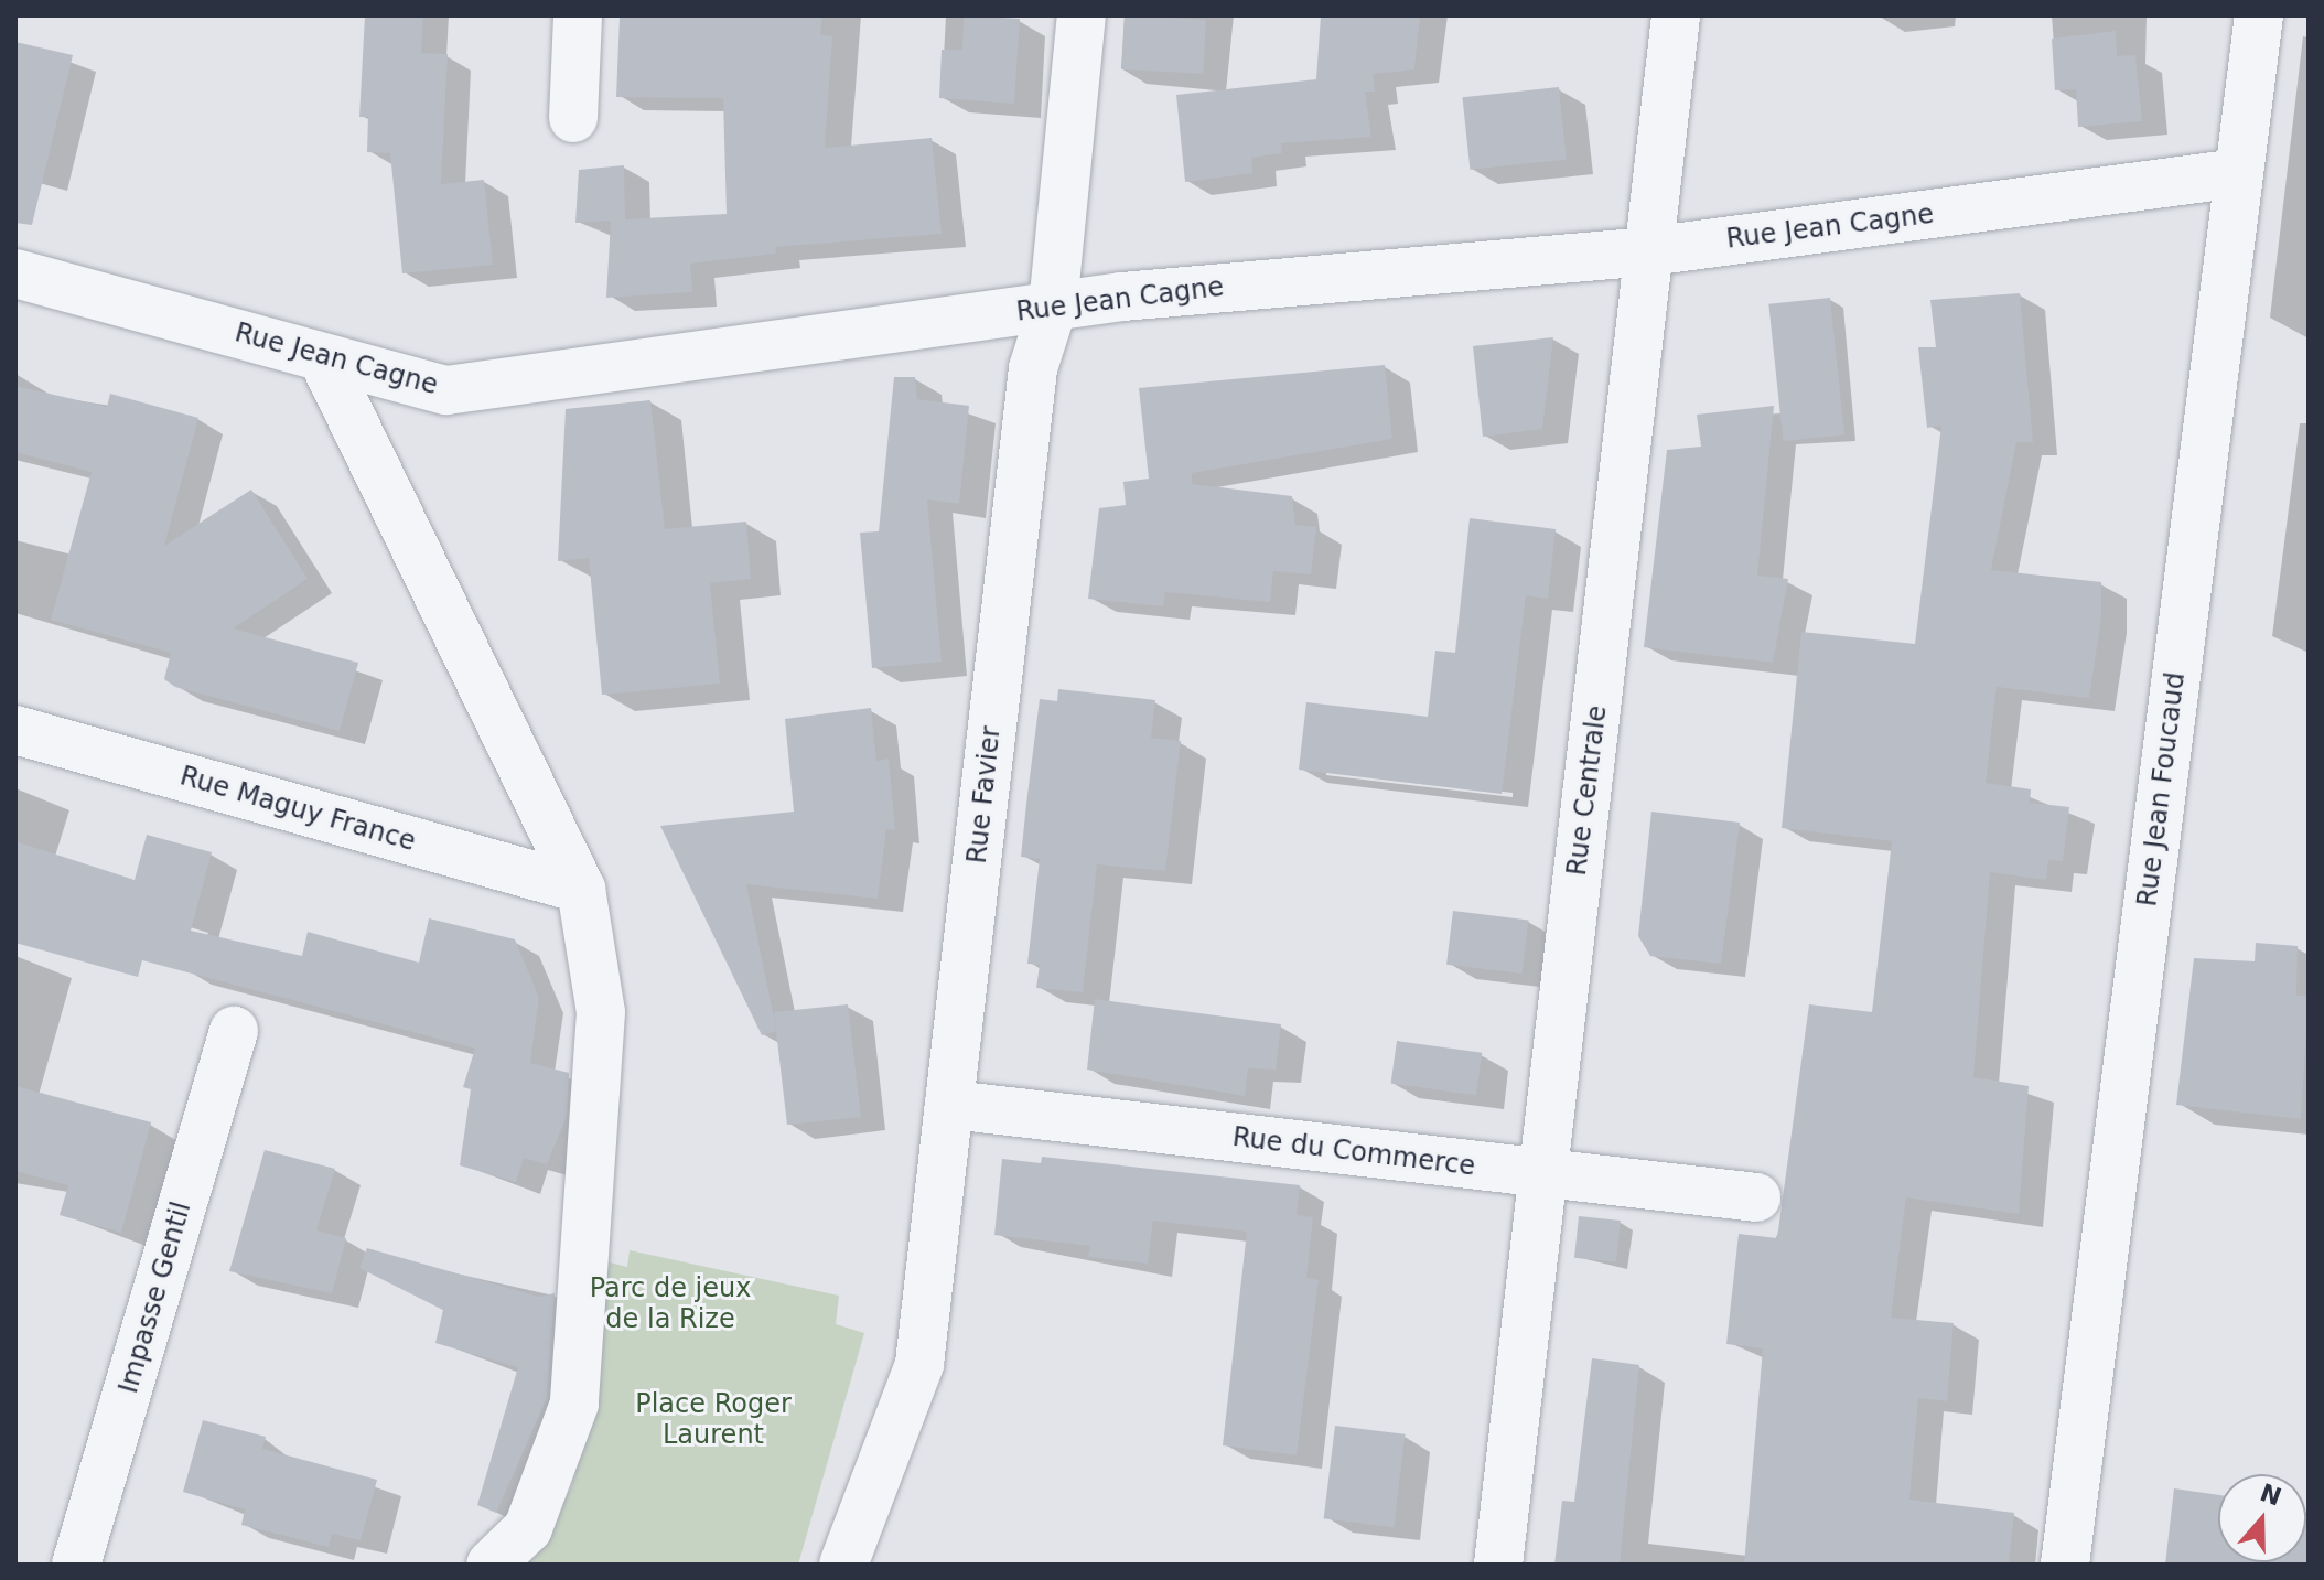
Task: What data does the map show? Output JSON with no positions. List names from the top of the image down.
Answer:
{
  "streets": {
    "street": [
      "Rue Jean Cagne",
      "Rue Jean Foucaud",
      "Rue Centrale",
      "Rue Favier",
      "Rue Maguy France",
      "Rue du Commerce",
      "Impasse Gentil"
    ]
  },
  "crossings": [
    ["Rue Jean Cagne", "Rue Jean Foucaud"],
    ["Rue Jean Cagne", "Rue Centrale"],
    ["Rue Jean Cagne", "Rue Favier"],
    ["Rue Centrale", "Rue du Commerce"],
    ["Rue Favier", "Rue du Commerce"]
  ],
  "parks": ["Parc de jeux de la Rize", "Place Roger Laurent"],
  "north": "top"
}
